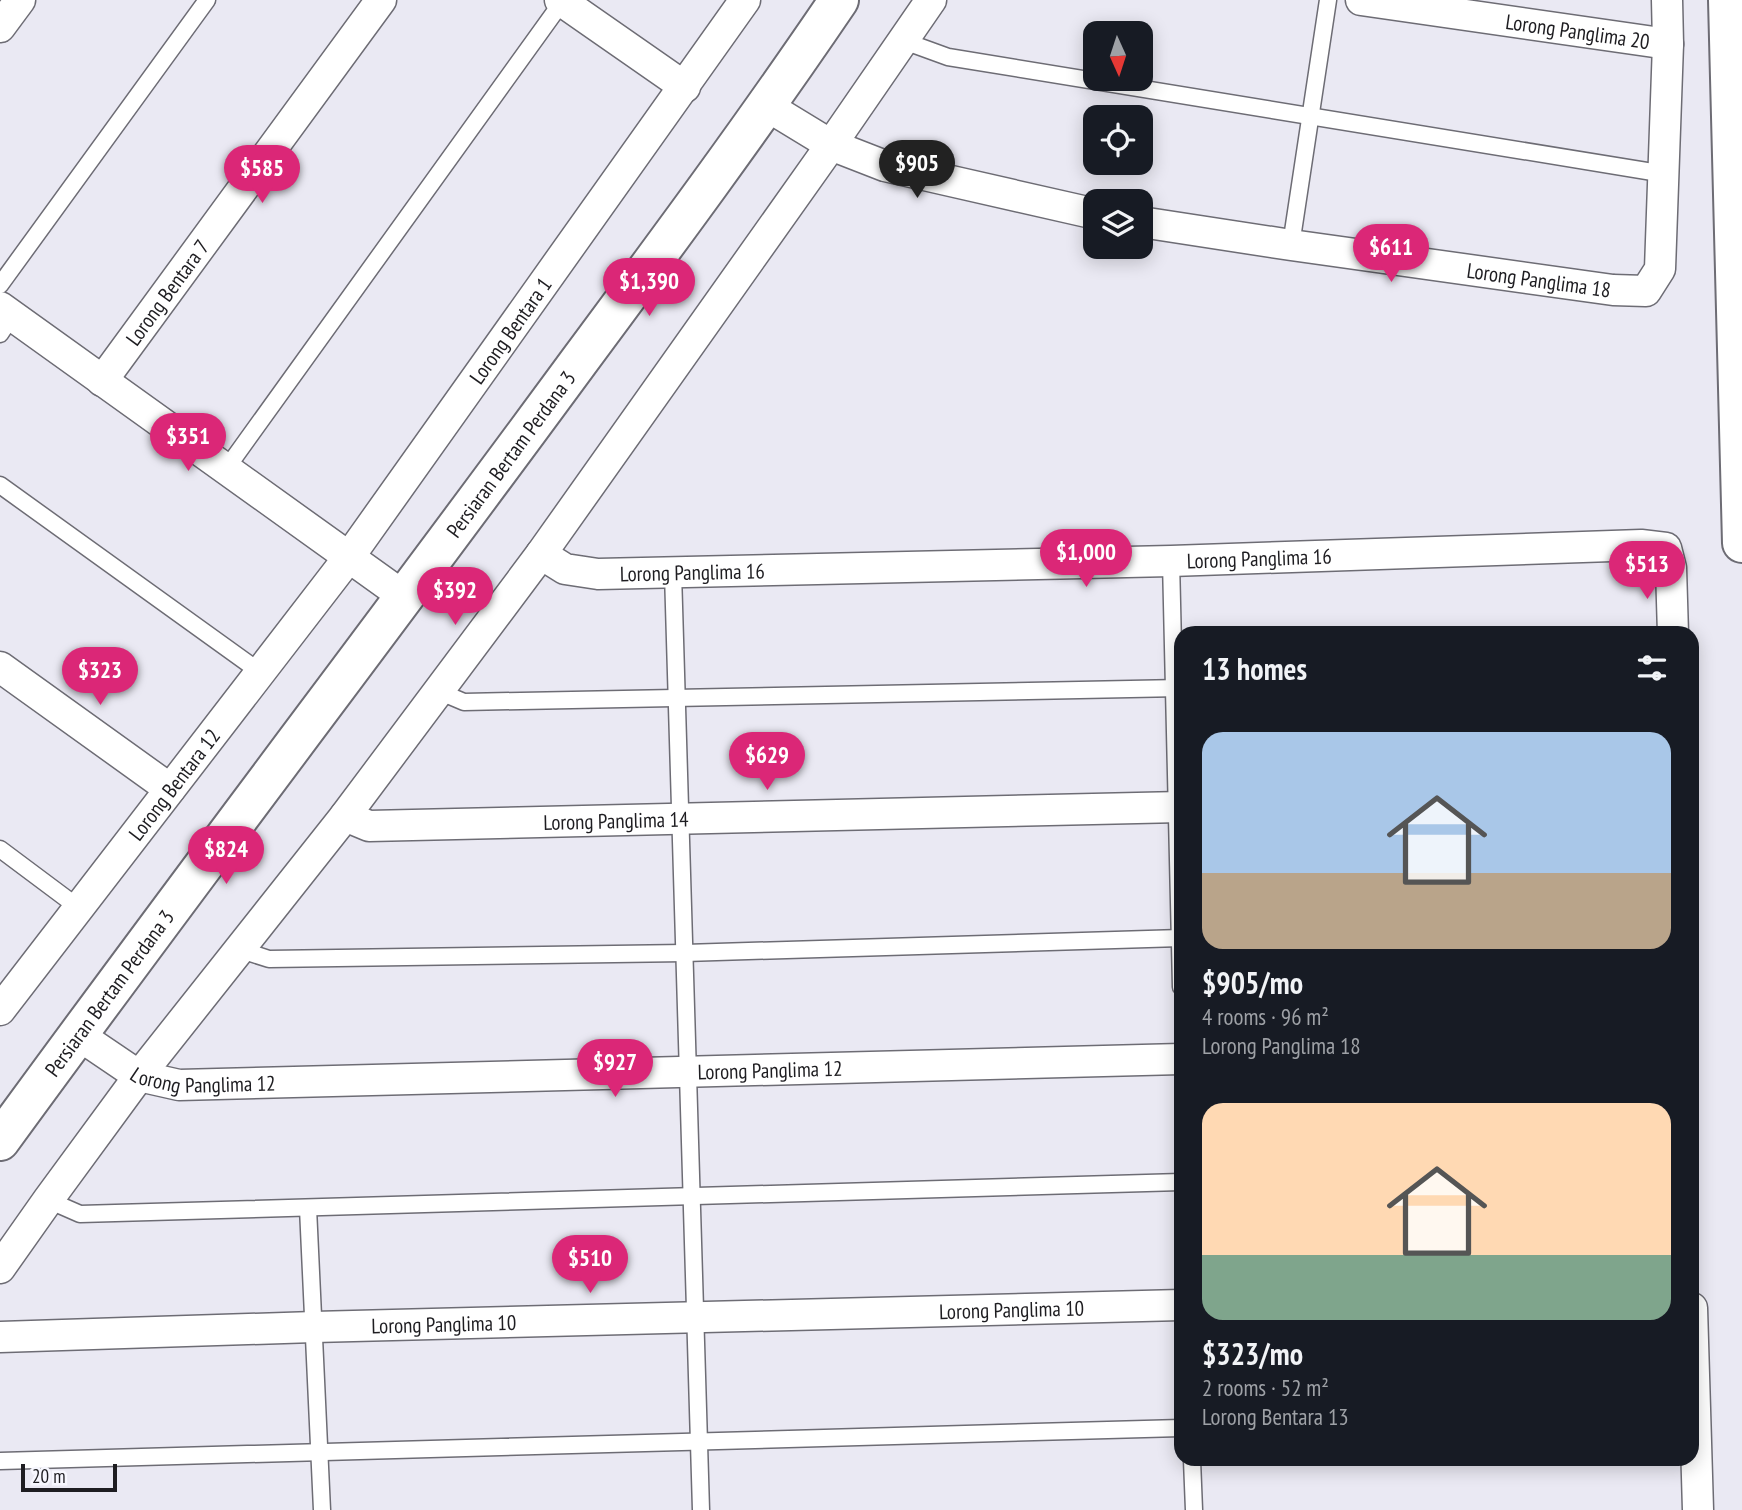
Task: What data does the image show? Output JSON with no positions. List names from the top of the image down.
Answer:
{
  "streets": {
    "street": [
      "Lorong Panglima 20",
      "Lorong Panglima 18",
      "Lorong Bentara 7",
      "Lorong Bentara 1",
      "Persiaran Bertam Perdana 3",
      "Lorong Panglima 16",
      "Lorong Bentara 12",
      "Lorong Panglima 14",
      "Lorong Panglima 12",
      "Lorong Panglima 10"
    ]
  },
  "crossings": [
    ["Lorong Bentara 1", "Lorong Bentara 12"],
    ["Persiaran Bertam Perdana 3", "Lorong Panglima 12"]
  ],
  "scale_bar": "20 m",
  "north": "bottom",
  "page": {
    "price": [
      "$905",
      "$585",
      "$611",
      "$1,390",
      "$351",
      "$1,000",
      "$513",
      "$392",
      "$323",
      "$629",
      "$824",
      "$927",
      "$510"
    ],
    "heading": "13 homes",
    "list": [
      {
        "name": "$905/mo",
        "note": "4 rooms · 96 m² · Lorong Panglima 18"
      },
      {
        "name": "$323/mo",
        "note": "2 rooms · 52 m² · Lorong Bentara 13"
      }
    ],
    "scale": "20 m"
  }
}
